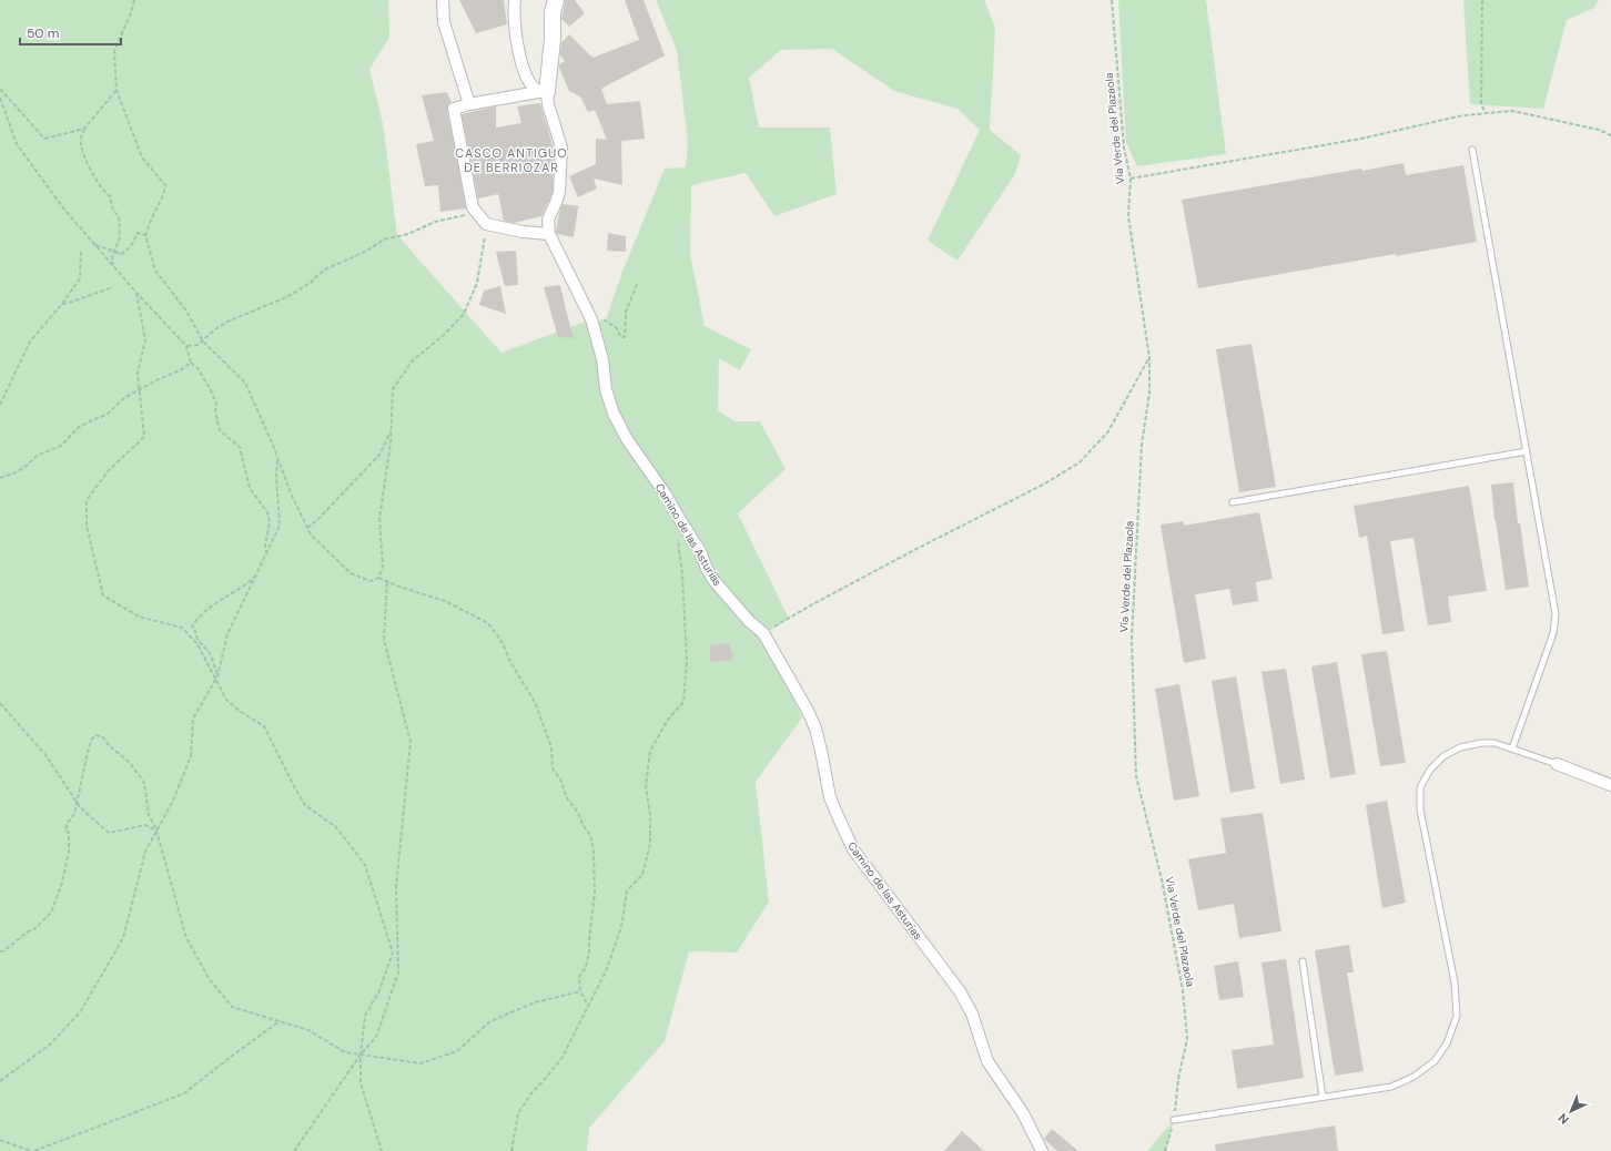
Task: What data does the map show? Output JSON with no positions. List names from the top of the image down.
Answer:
{
  "streets": {
    "street": ["Camino de las Asturias"],
    "path": ["Vía Verde del Plazaola"]
  },
  "districts": ["CASCO ANTIGUO DE BERRIOZAR"],
  "scale_bar": "50 m",
  "north": "bottom left"
}
